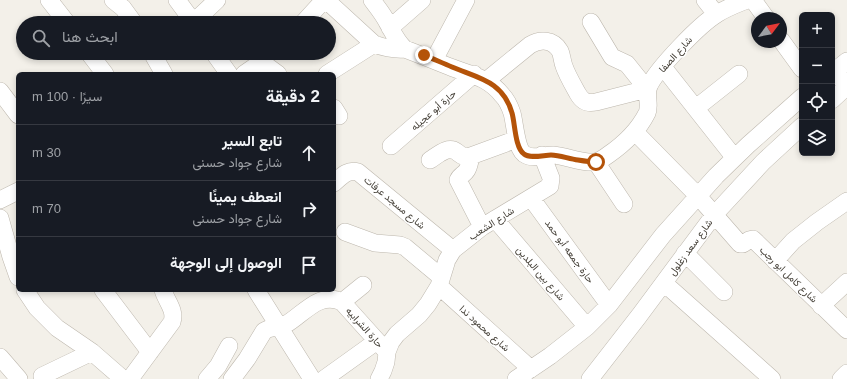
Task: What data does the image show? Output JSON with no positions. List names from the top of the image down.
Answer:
{
  "streets": {
    "street": [
      "شارع الصفا",
      "حارة أبو عجيله",
      "شارع مسجد عرفات",
      "شارع الشعب",
      "شارع سعد زغلول",
      "حارة جمعه أبو حمد",
      "شارع بين البلدين",
      "شارع كامل ابو رجب",
      "حارة الشرابيه",
      "شارع محمود ندا"
    ]
  },
  "crossings": [
    ["شارع الصفا", "حارة أبو عجيله"],
    ["شارع مسجد عرفات", "شارع الشعب"],
    ["شارع الشعب", "حارة جمعه أبو حمد"],
    ["شارع الشعب", "شارع بين البلدين"],
    ["شارع الشعب", "حارة الشرابيه"],
    ["شارع الشعب", "شارع محمود ندا"],
    ["شارع سعد زغلول", "شارع كامل ابو رجب"]
  ],
  "north": "top right",
  "page": {
    "map_buttons": ["+", "−"],
    "search": "ابحث هنا",
    "heading": ["2 دقيقة", "سيرًا · 100 m"],
    "list": [
      ["تابع السير", "شارع جواد حسنى", "30 m"],
      ["انعطف يمينًا", "شارع جواد حسنى", "70 m"],
      "الوصول إلى الوجهة"
    ]
  }
}
